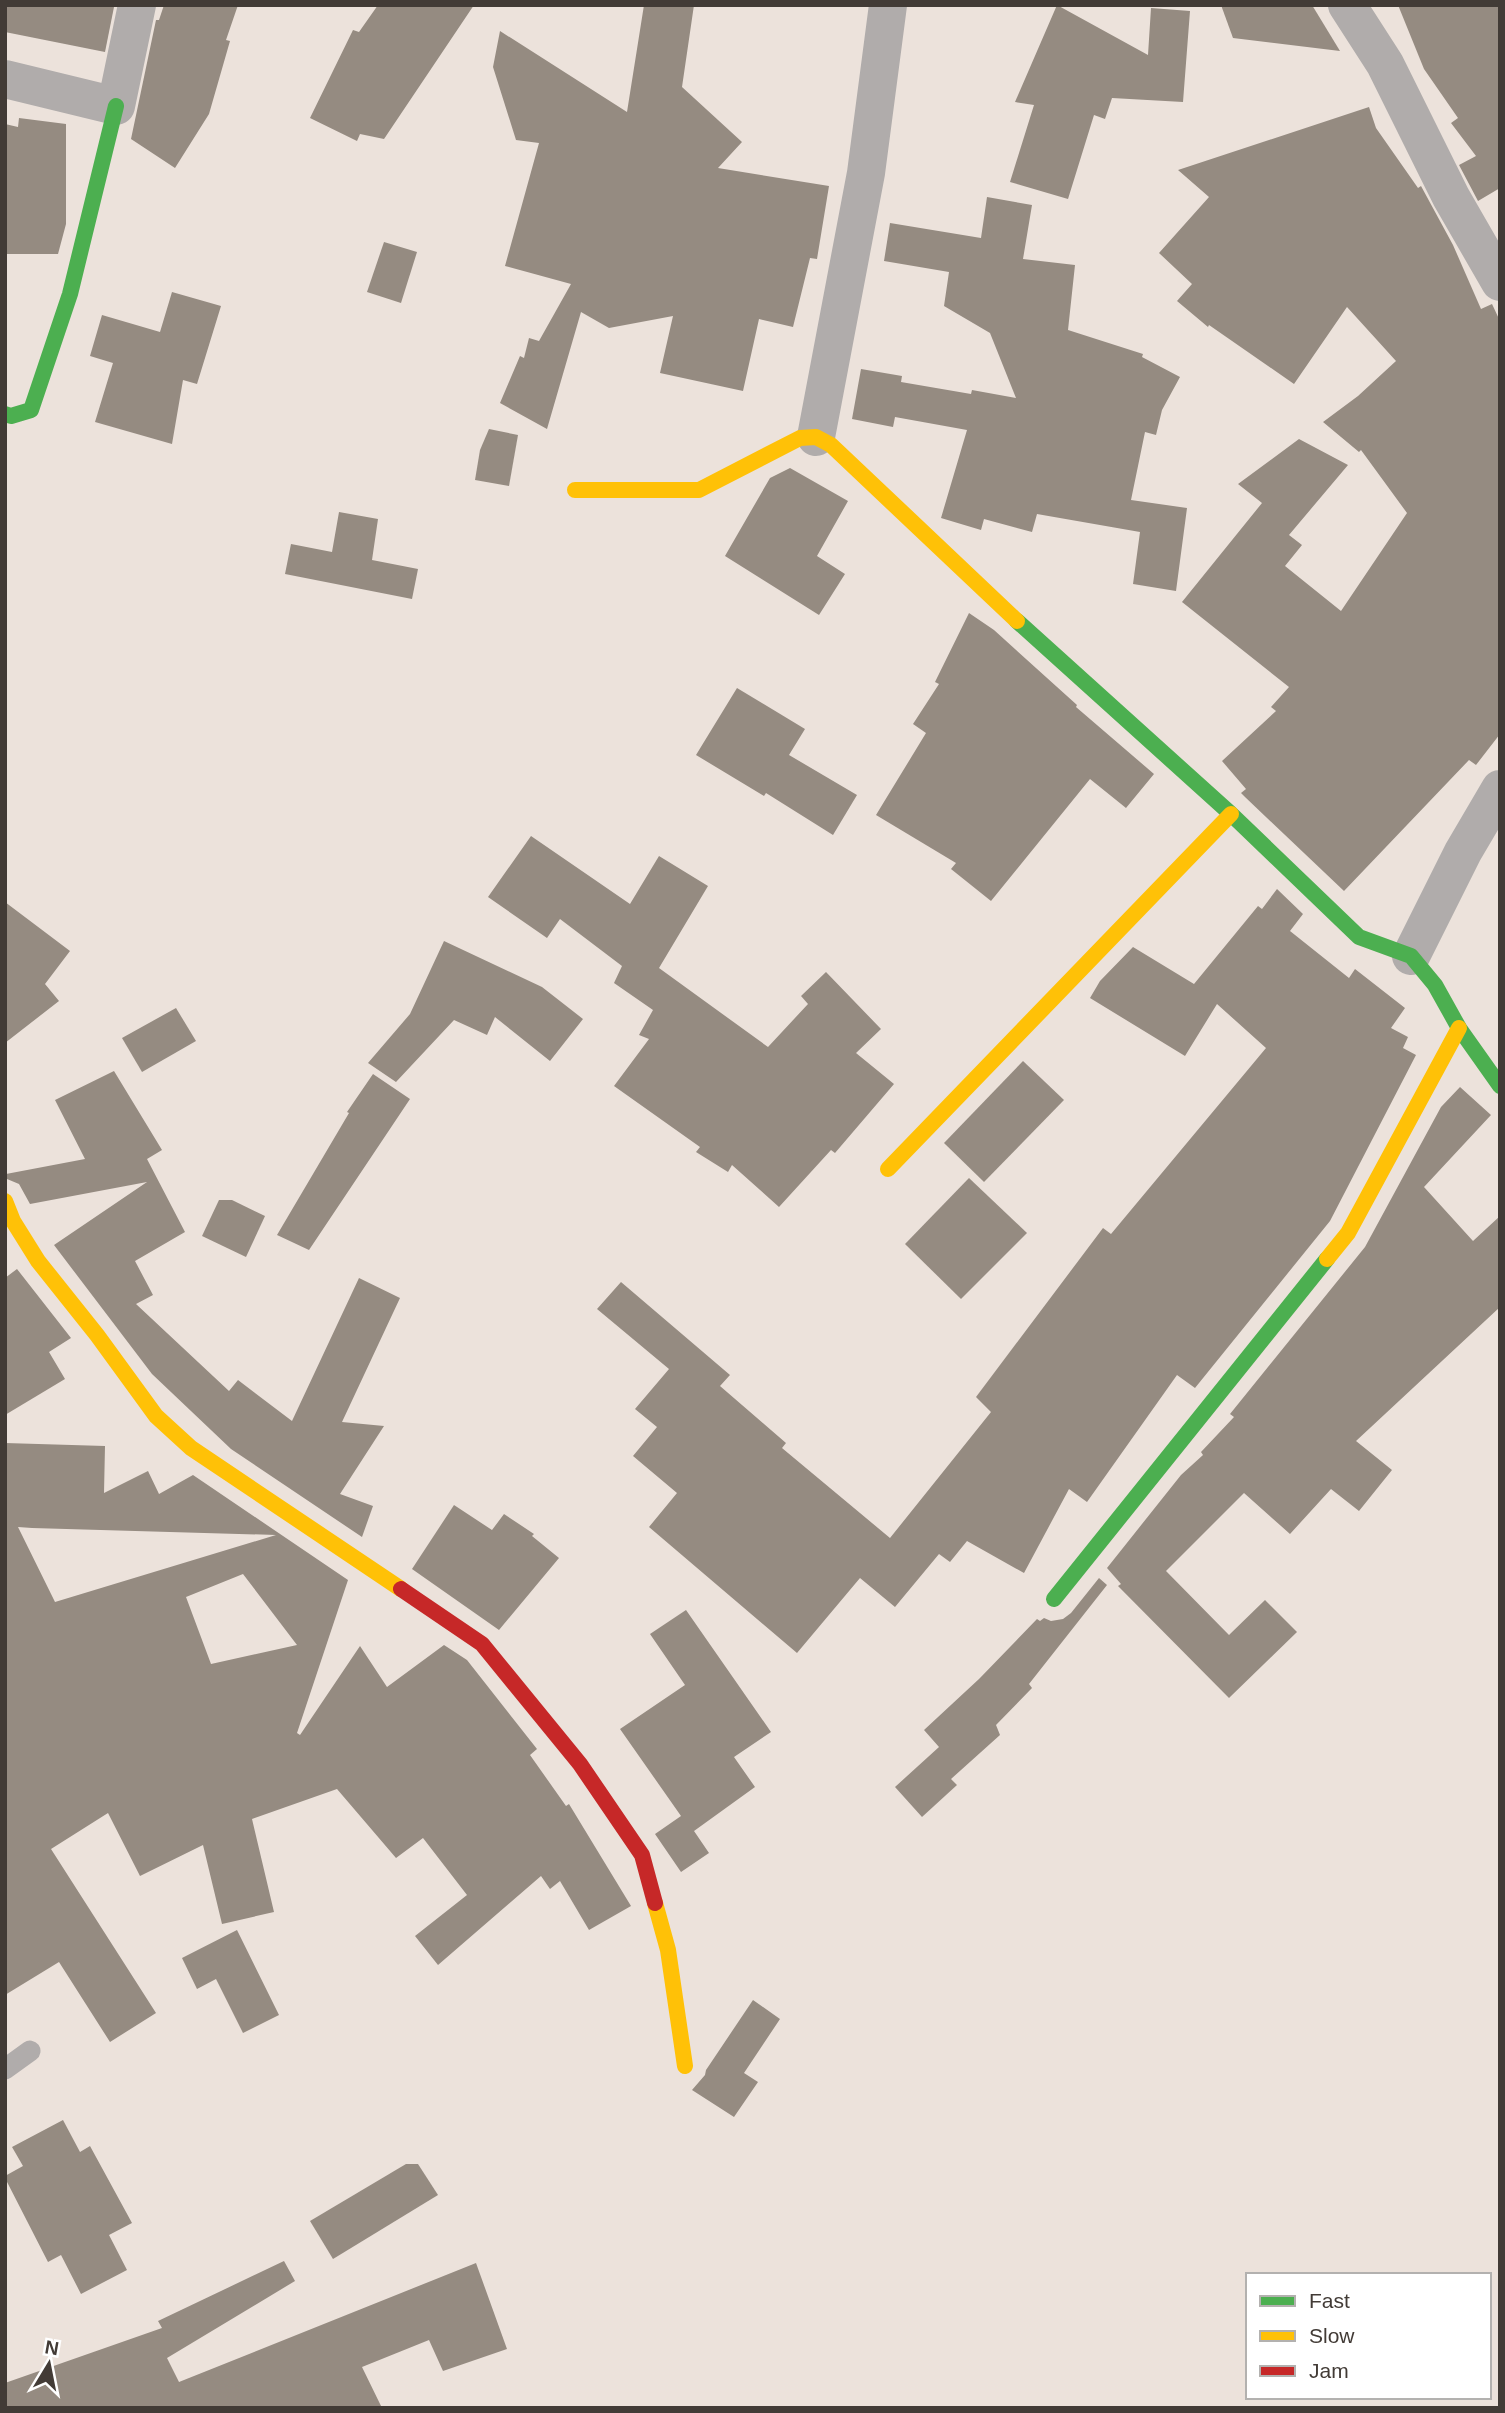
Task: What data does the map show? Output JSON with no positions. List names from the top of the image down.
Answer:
{
  "legend": ["Fast", "Slow", "Jam"],
  "north": "top"
}
